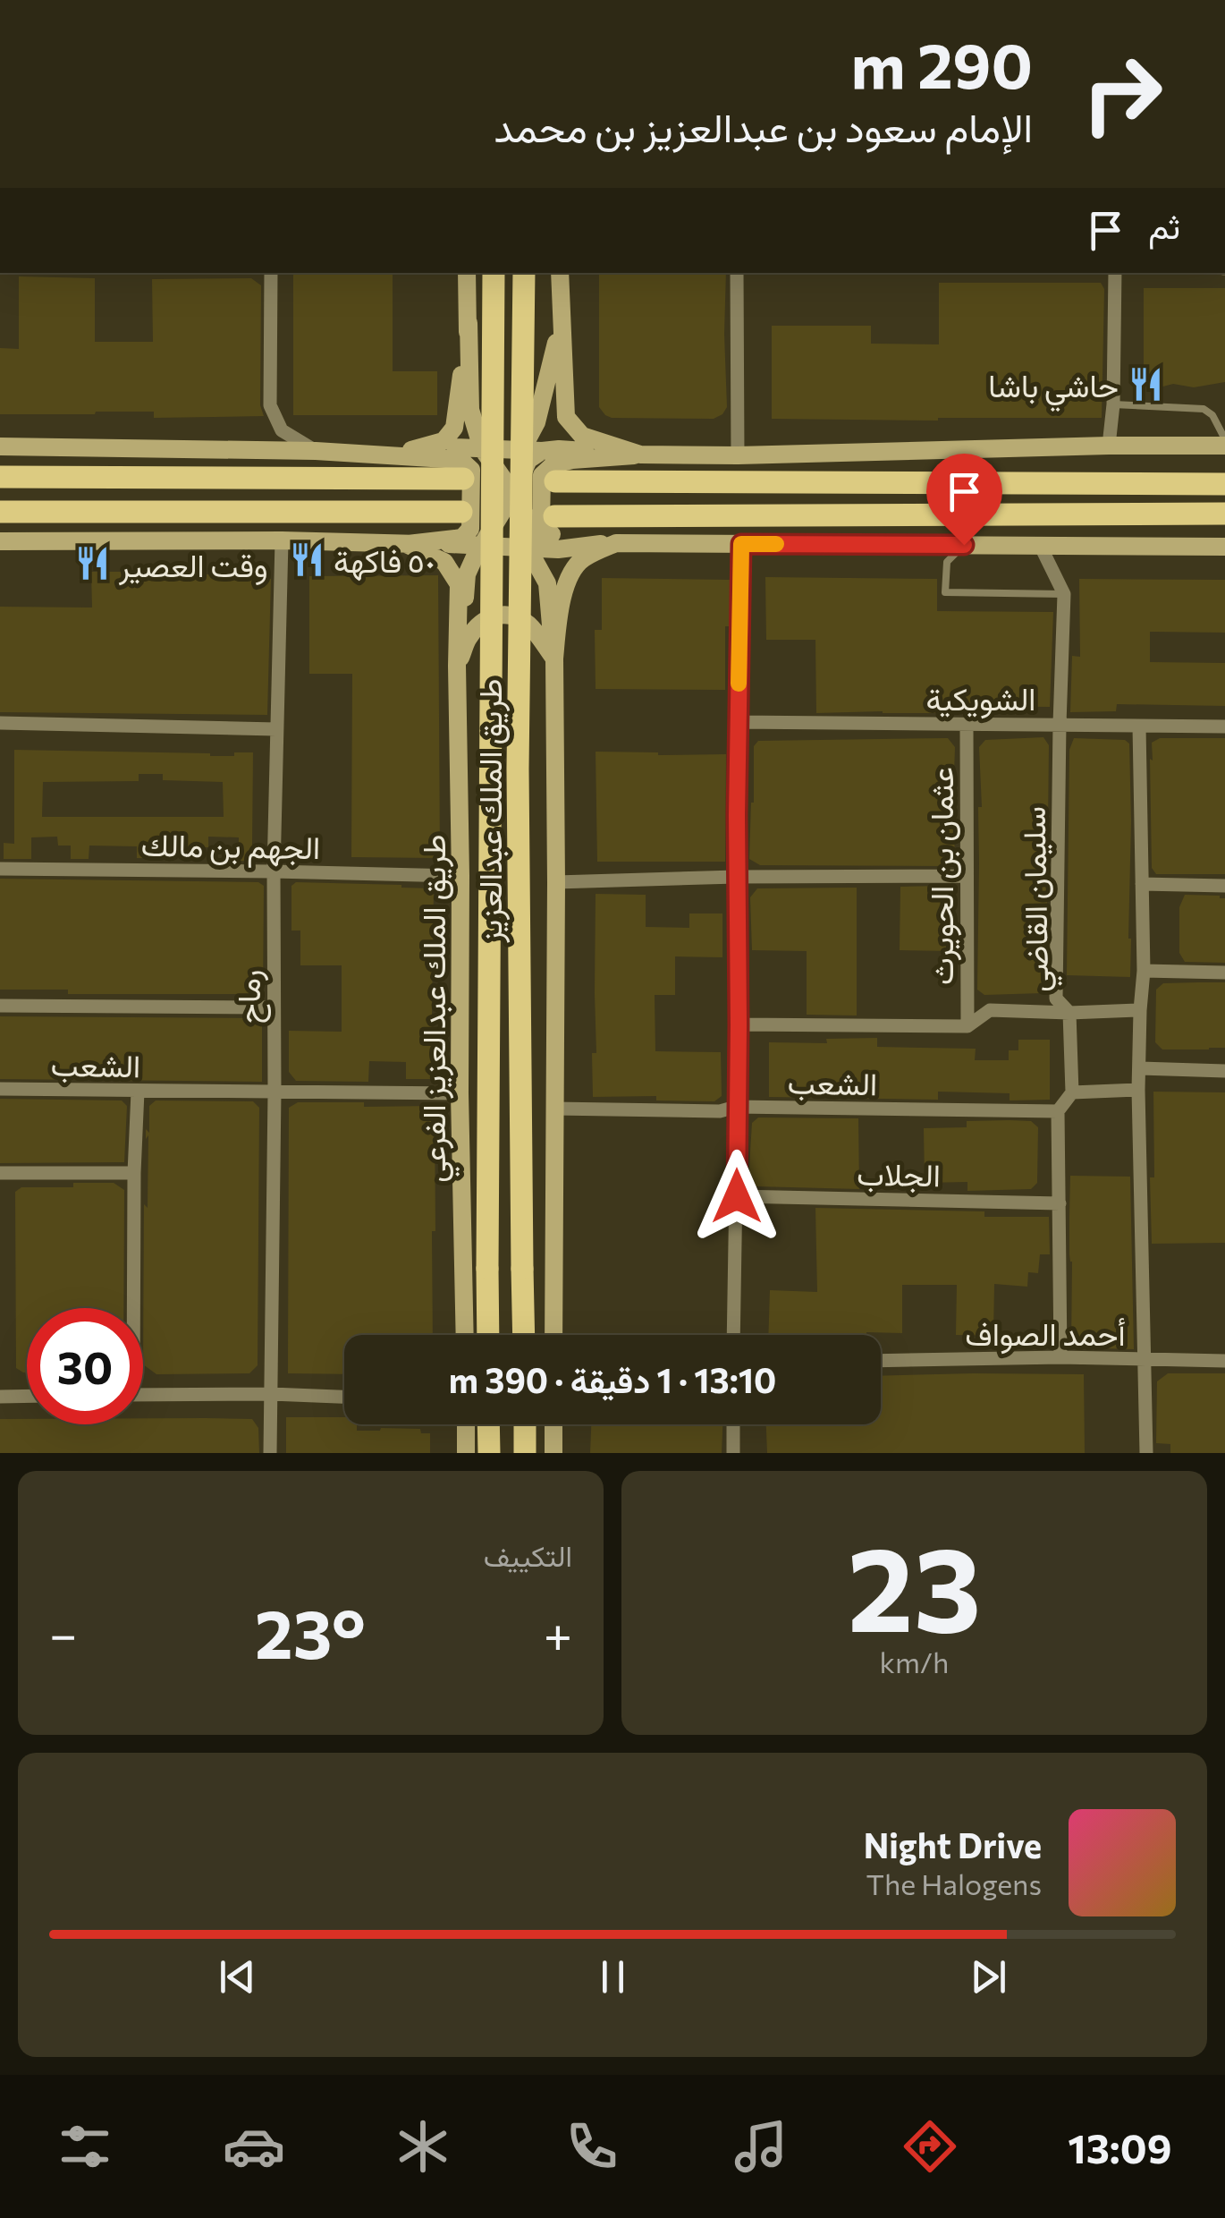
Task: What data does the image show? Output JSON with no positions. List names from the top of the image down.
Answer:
{
  "streets": {
    "main road": ["طريق الملك عبدالعزيز"],
    "street": [
      "الشويكية",
      "الجهم بن مالك",
      "عثمان بن الحويرث",
      "سليمان القاضي",
      "رماح",
      "طريق الملك عبدالعزيز الفرعي",
      "الشعب",
      "الجلاب",
      "أحمد الصواف"
    ]
  },
  "crossings": [
    ["الشويكية", "عثمان بن الحويرث"],
    ["الشويكية", "سليمان القاضي"],
    ["الجهم بن مالك", "رماح"],
    ["الجهم بن مالك", "طريق الملك عبدالعزيز الفرعي"],
    ["رماح", "الشعب"],
    ["طريق الملك عبدالعزيز الفرعي", "الشعب"]
  ],
  "places": {
    "restaurant": ["حاشي باشا", "٥٠ فاكهة", "وقت العصير"]
  },
  "page": {
    "turn": ["290 m", "الإمام سعود بن عبدالعزيز بن محمد"],
    "then": "ثم",
    "limit": "30",
    "trip": "13:10 · 1 دقيقة · 390 m",
    "tile": [
      ["23", "km/h"],
      "التكييف"
    ],
    "heat": ["−", "23°", "+"],
    "song": ["Night Drive", "The Halogens"],
    "tabs": "13:09"
  }
}
